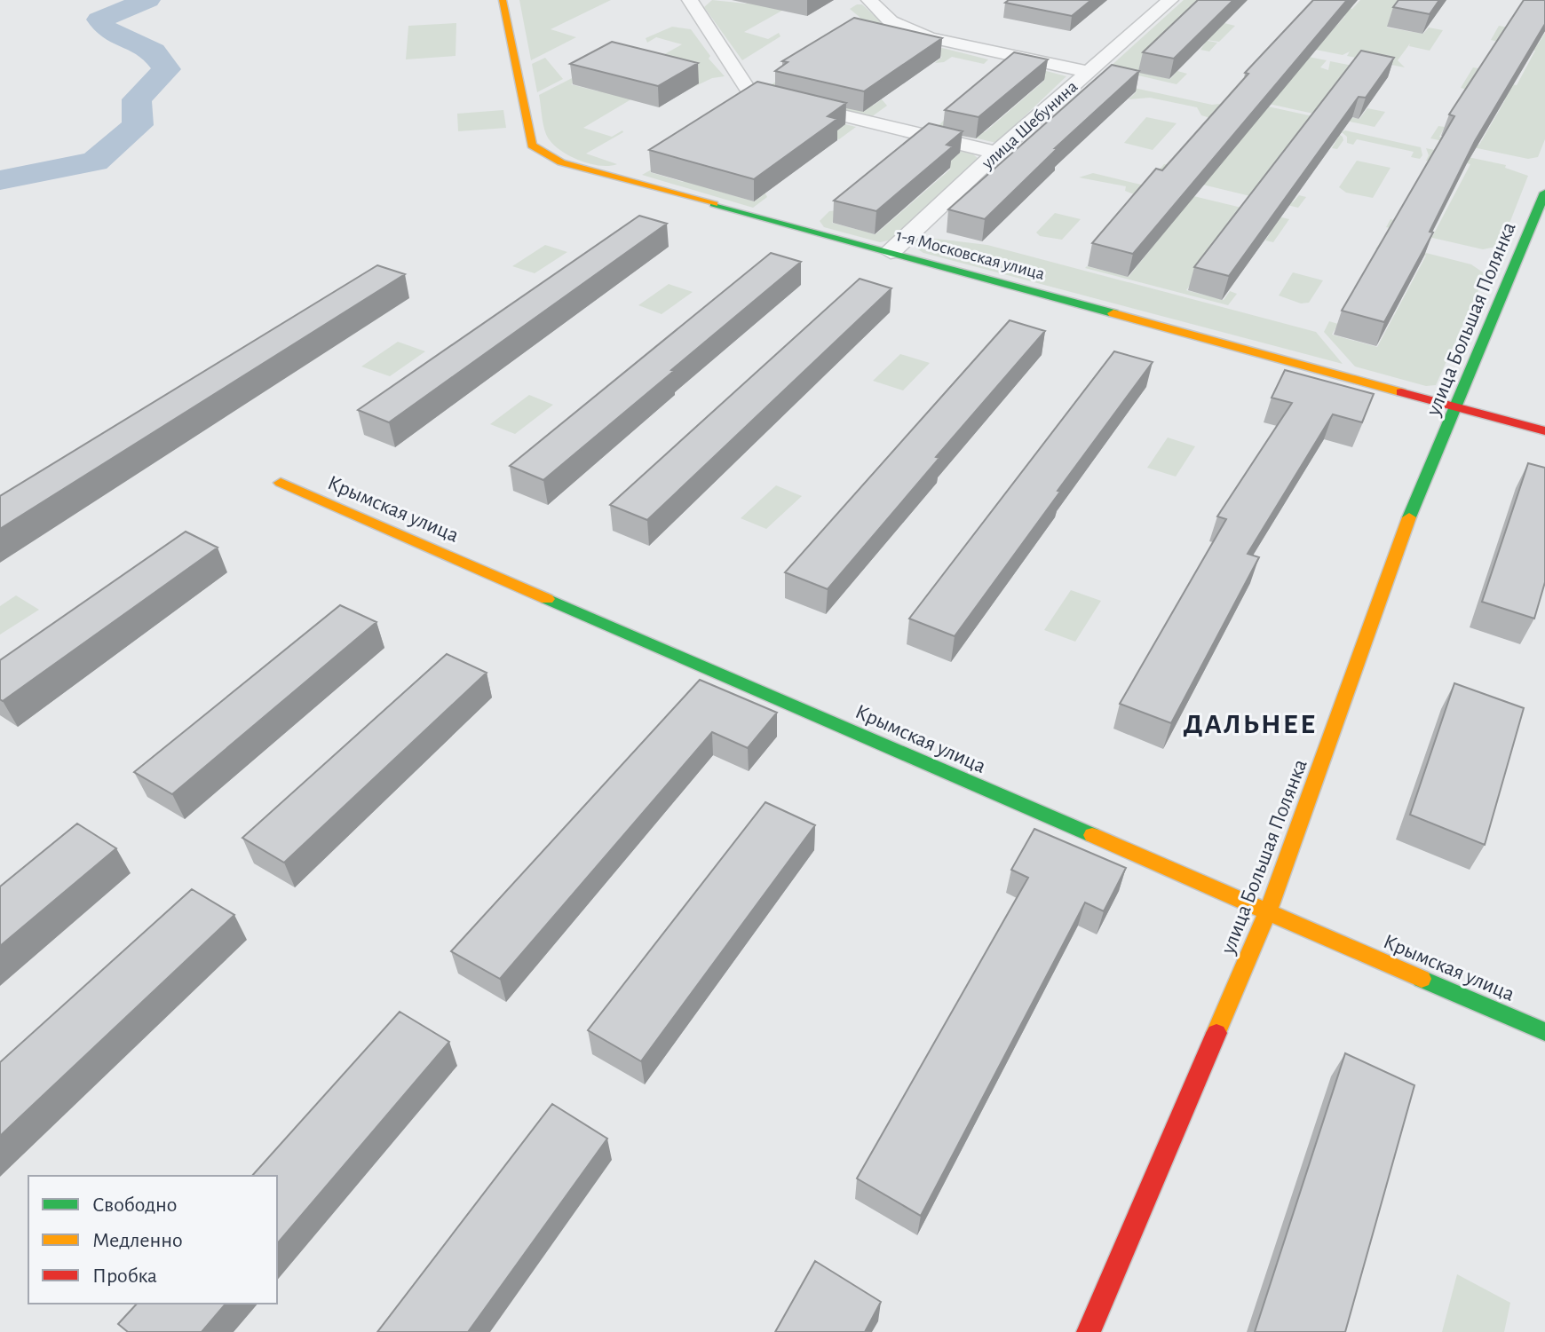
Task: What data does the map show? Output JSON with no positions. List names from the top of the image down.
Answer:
{
  "streets": {
    "street": [
      "улица Шебунина",
      "1-я Московская улица",
      "улица Большая Полянка",
      "Крымская улица"
    ]
  },
  "crossings": [
    ["улица Шебунина", "1-я Московская улица"],
    ["1-я Московская улица", "улица Большая Полянка"],
    ["улица Большая Полянка", "Крымская улица"]
  ],
  "districts": ["ДАЛЬНЕЕ"],
  "legend": ["Свободно", "Медленно", "Пробка"]
}
